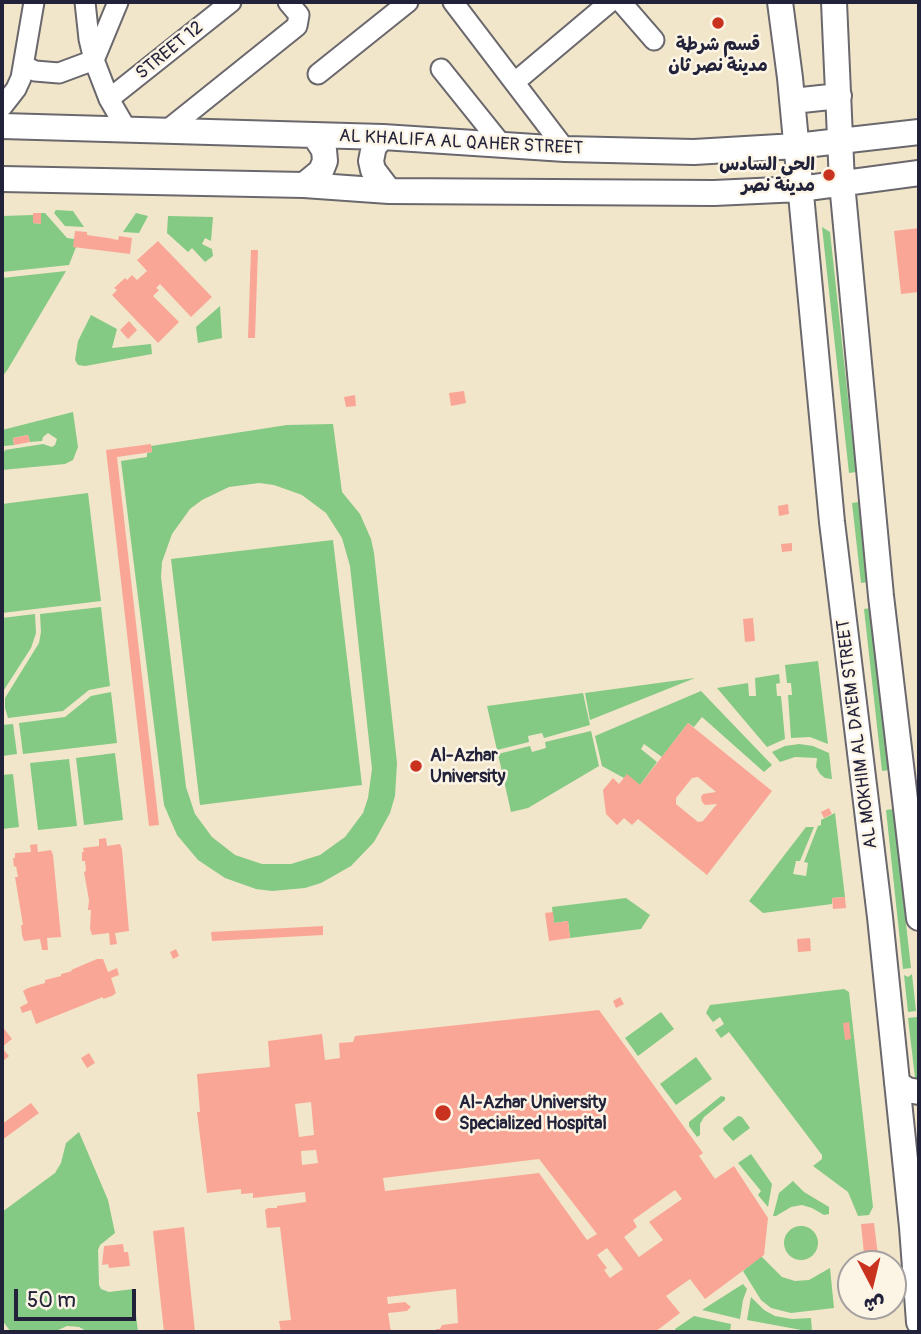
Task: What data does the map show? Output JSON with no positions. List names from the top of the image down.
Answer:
{
  "streets": {
    "main road": ["AL KHALIFA AL QAHER STREET", "AL MOKHIM AL DA'EM STREET"],
    "street": ["STREET 12"]
  },
  "crossings": [
    ["AL KHALIFA AL QAHER STREET", "AL MOKHIM AL DA'EM STREET"]
  ],
  "places": [
    "قسم شرطة مدينة نصر ثان",
    "الحى السادس مدينة نصر",
    "Al-Azhar University",
    "Al-Azhar University Specialized Hospital"
  ],
  "scale_bar": "50 m",
  "north": "bottom"
}
